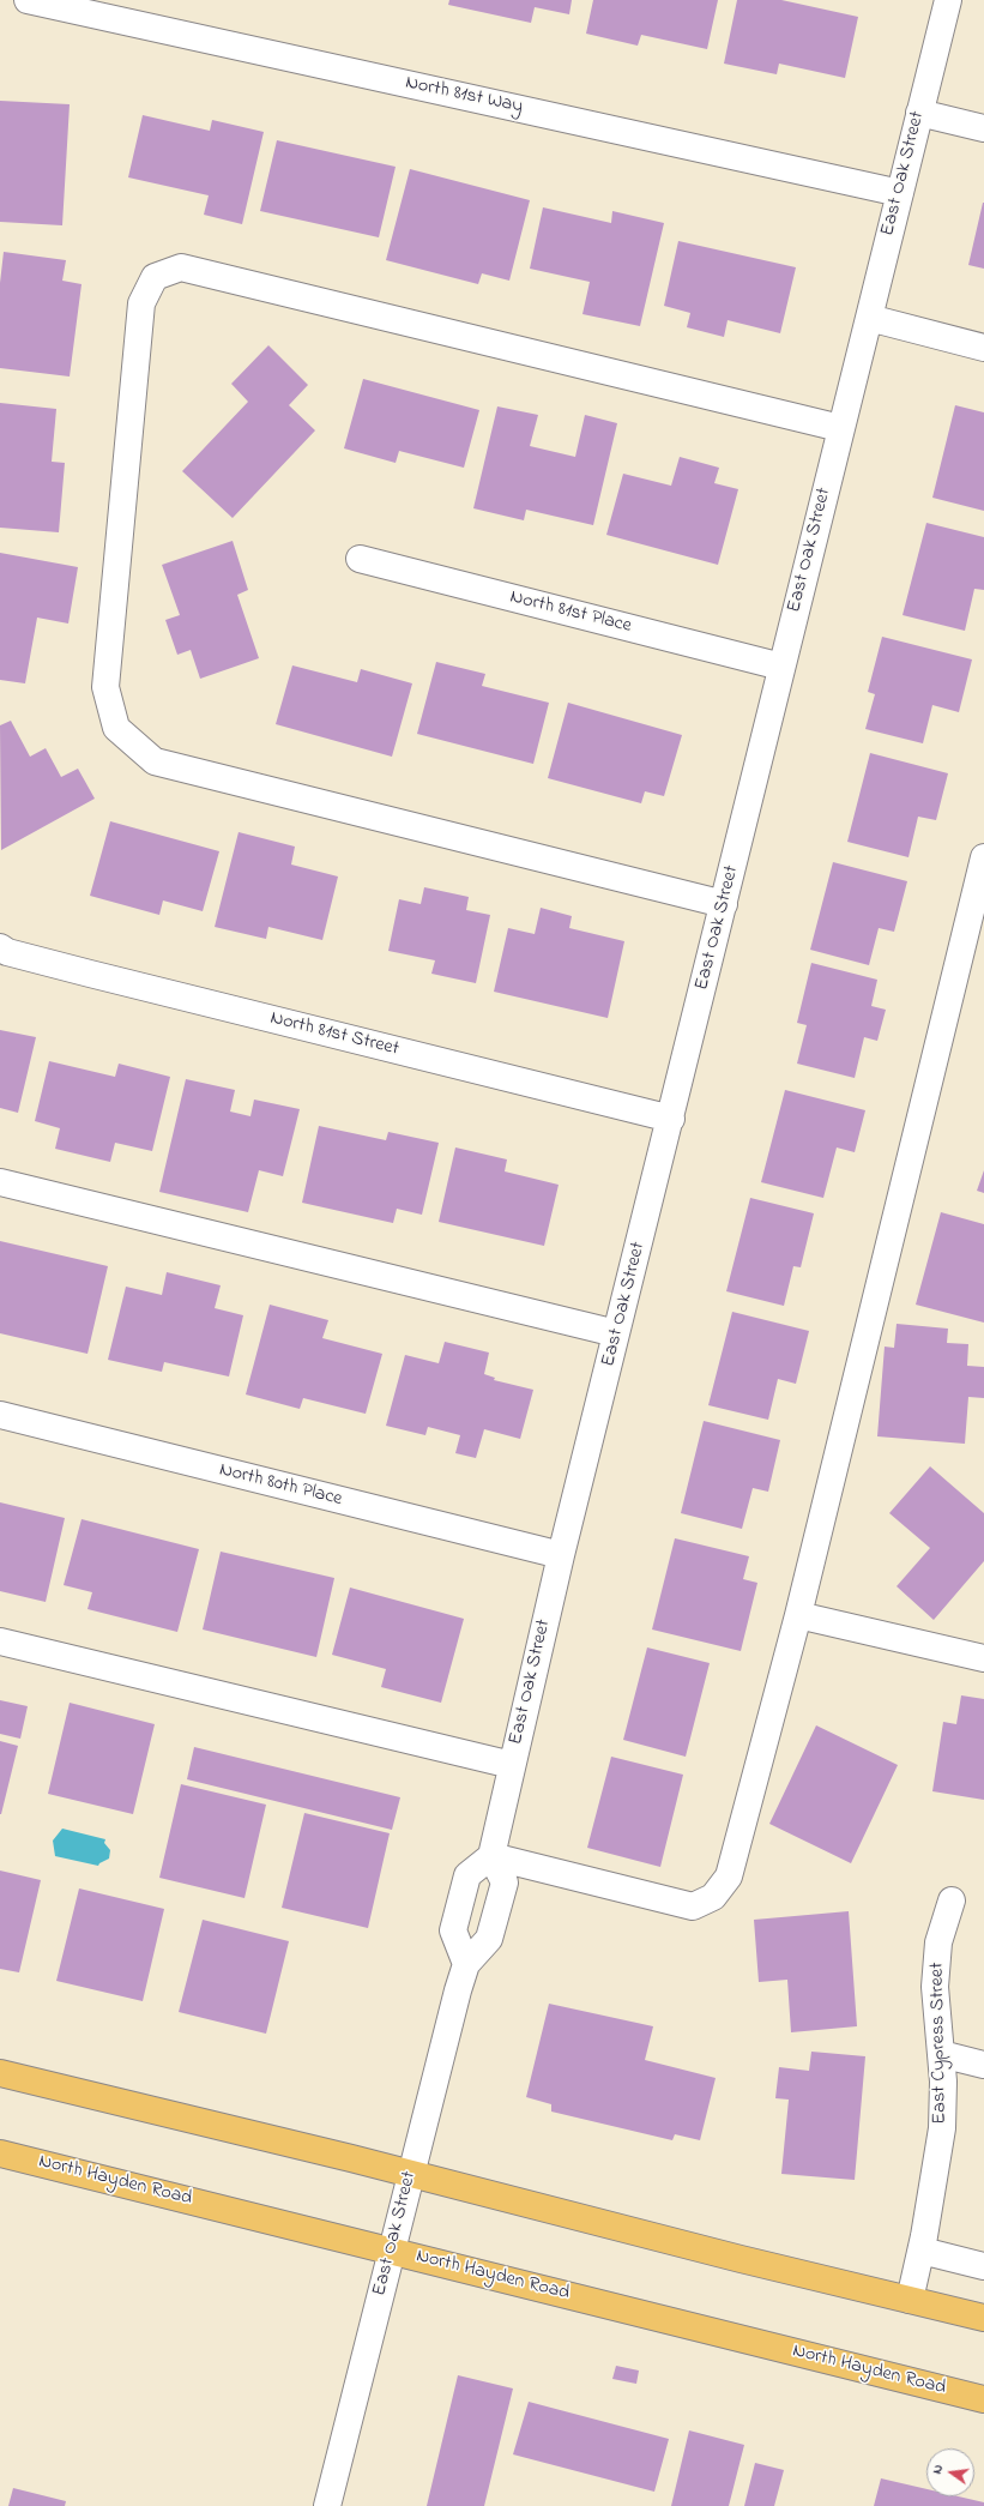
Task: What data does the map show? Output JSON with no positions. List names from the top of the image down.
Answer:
{
  "streets": {
    "main road": ["North Hayden Road"],
    "street": [
      "North 81st Way",
      "East Oak Street",
      "North 81st Place",
      "North 81st Street",
      "North 80th Place",
      "East Cypress Street"
    ]
  },
  "crossings": [
    ["North 81st Way", "East Oak Street"],
    ["East Oak Street", "North 81st Place"],
    ["East Oak Street", "North 81st Street"],
    ["East Oak Street", "North 80th Place"],
    ["East Oak Street", "North Hayden Road"]
  ],
  "north": "left"
}
